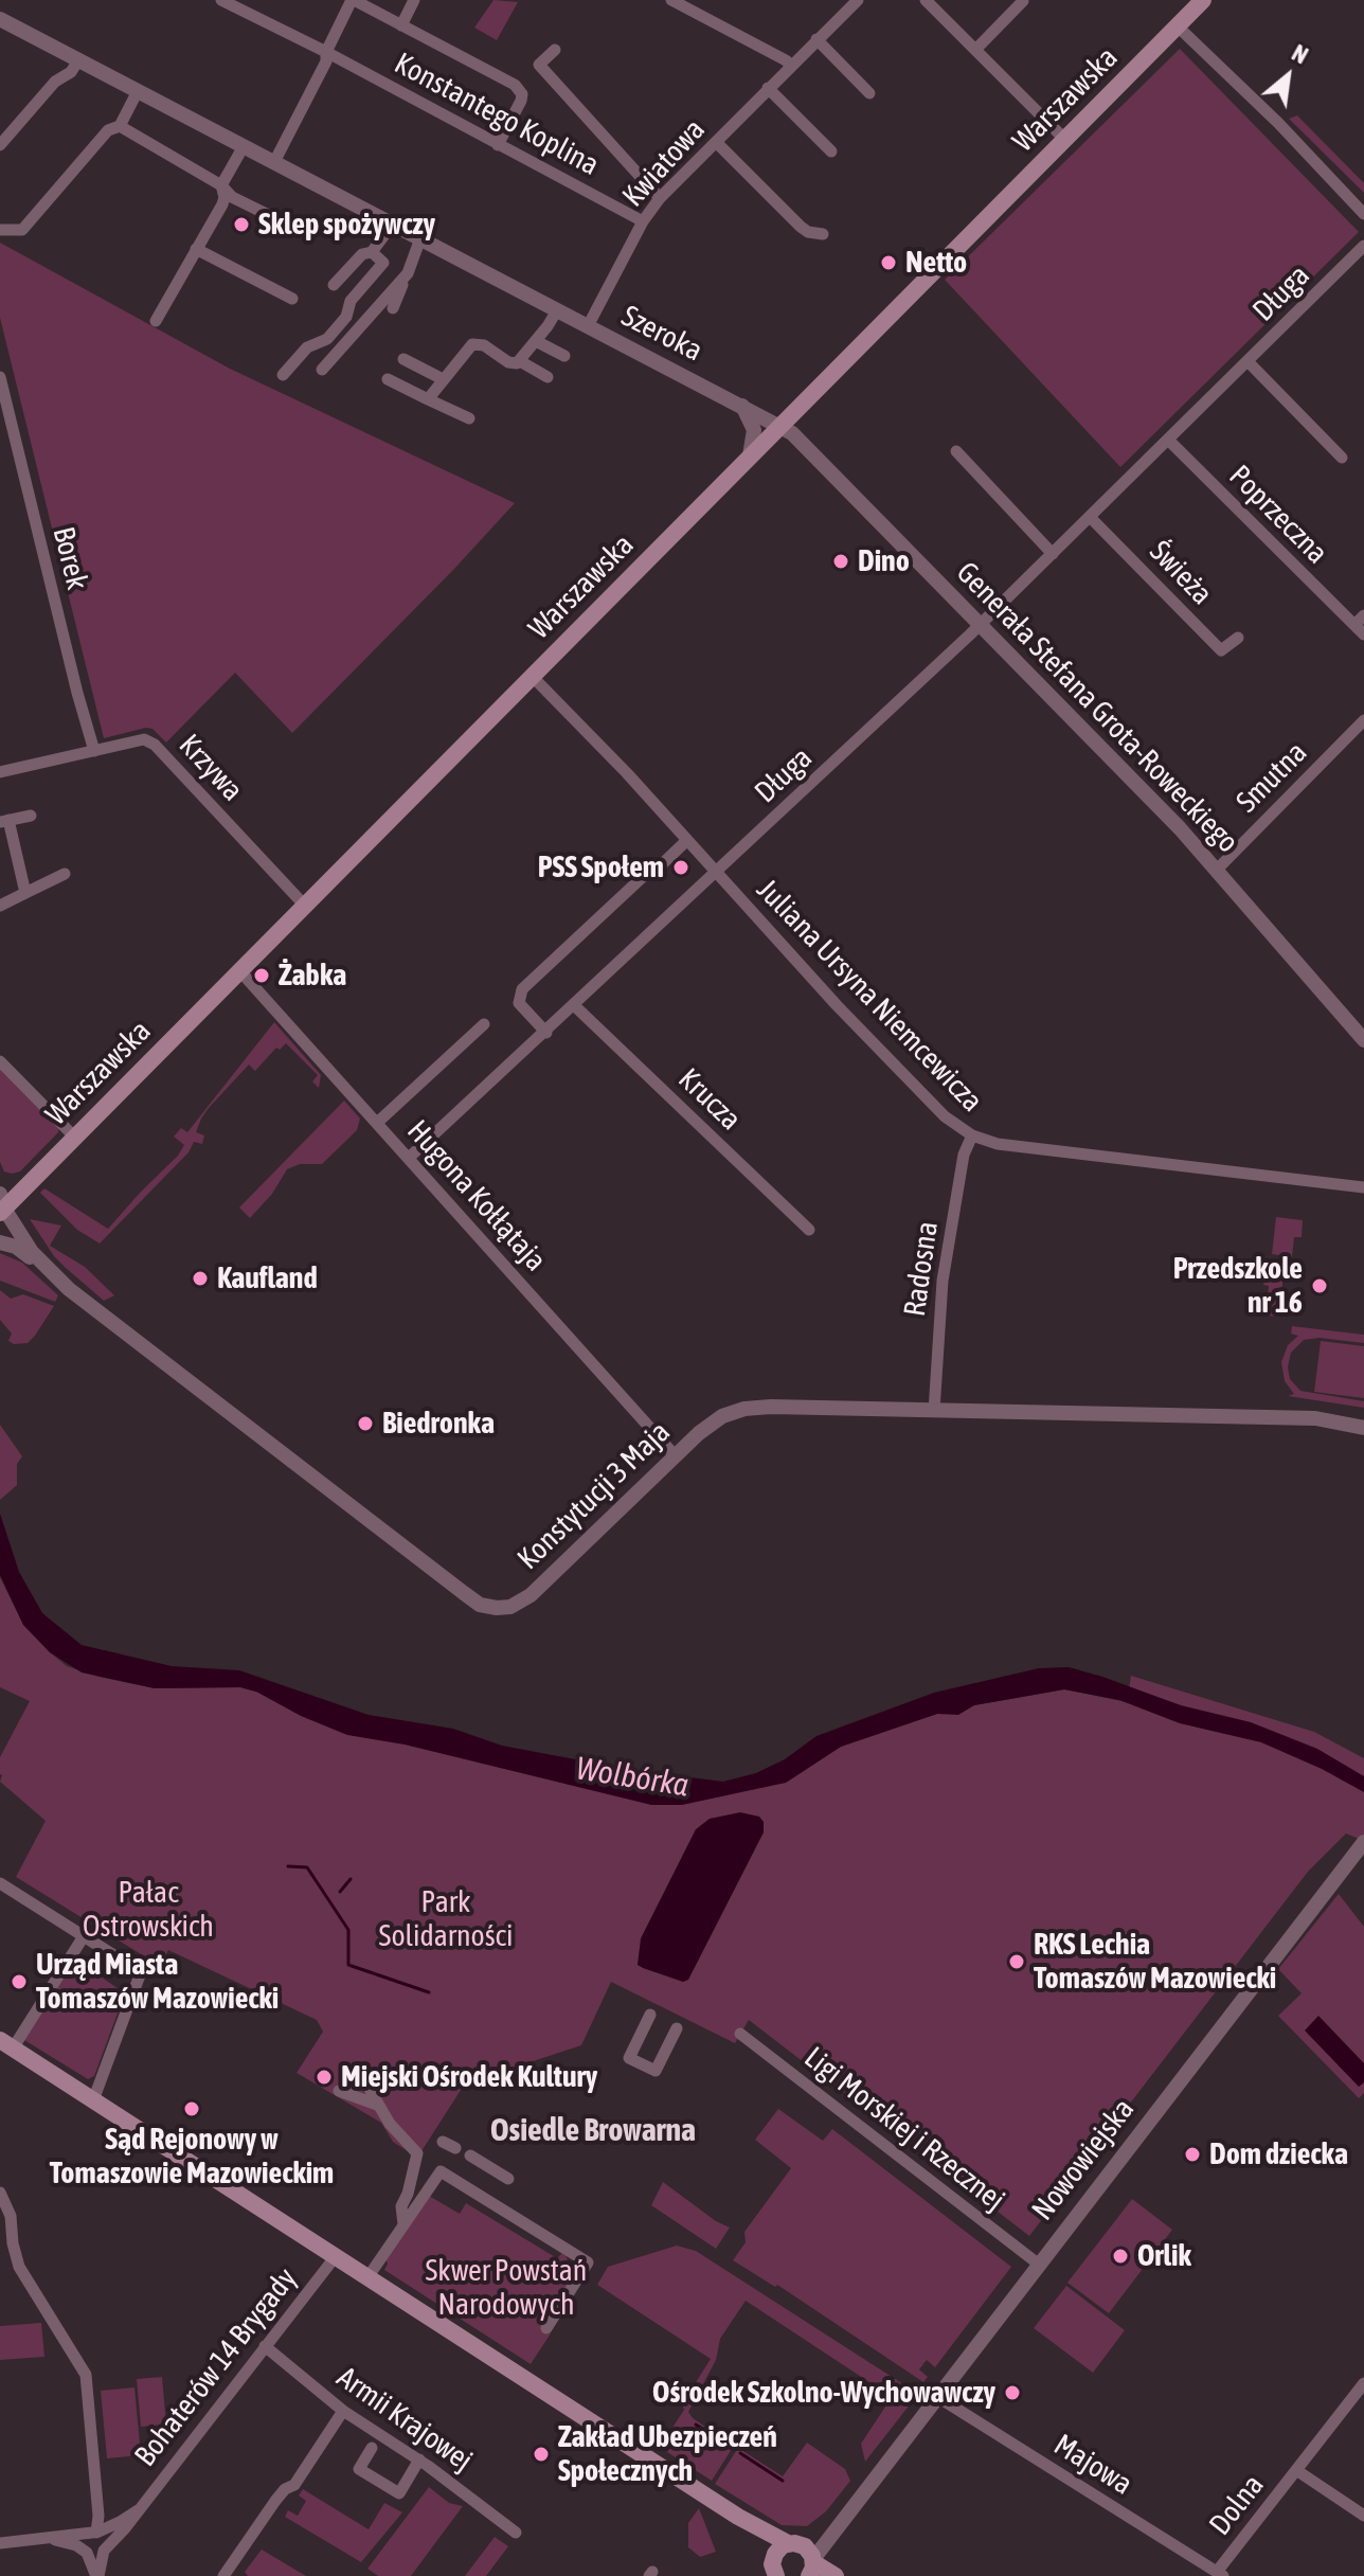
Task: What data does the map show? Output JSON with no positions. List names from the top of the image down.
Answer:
{
  "streets": {
    "main road": ["Warszawska"],
    "street": [
      "Konstantego Koplina",
      "Kwiatowa",
      "Długa",
      "Szeroka",
      "Poprzeczna",
      "Borek",
      "Świeża",
      "Generała Stefana Grota-Roweckiego",
      "Krzywa",
      "Smutna",
      "Juliana Ursyna Niemcewicza",
      "Krucza",
      "Hugona Kołłątaja",
      "Radosna",
      "Konstytucji 3 Maja",
      "Ligi Morskiej i Rzecznej",
      "Nowowiejska",
      "Bohaterów 14 Brygady",
      "Armii Krajowej",
      "Majowa",
      "Dolna"
    ]
  },
  "crossings": [
    ["Warszawska", "Szeroka"],
    ["Warszawska", "Generała Stefana Grota-Roweckiego"],
    ["Warszawska", "Krzywa"],
    ["Warszawska", "Juliana Ursyna Niemcewicza"],
    ["Warszawska", "Hugona Kołłątaja"],
    ["Warszawska", "Konstytucji 3 Maja"],
    ["Konstantego Koplina", "Kwiatowa"],
    ["Kwiatowa", "Szeroka"],
    ["Długa", "Poprzeczna"],
    ["Długa", "Świeża"],
    ["Długa", "Generała Stefana Grota-Roweckiego"],
    ["Długa", "Juliana Ursyna Niemcewicza"],
    ["Długa", "Krucza"],
    ["Długa", "Hugona Kołłątaja"],
    ["Szeroka", "Generała Stefana Grota-Roweckiego"],
    ["Borek", "Krzywa"],
    ["Generała Stefana Grota-Roweckiego", "Smutna"],
    ["Juliana Ursyna Niemcewicza", "Radosna"],
    ["Hugona Kołłątaja", "Konstytucji 3 Maja"],
    ["Radosna", "Konstytucji 3 Maja"],
    ["Ligi Morskiej i Rzecznej", "Nowowiejska"],
    ["Nowowiejska", "Majowa"],
    ["Bohaterów 14 Brygady", "Armii Krajowej"],
    ["Majowa", "Dolna"]
  ],
  "districts": ["Osiedle Browarna"],
  "water": ["Wolbórka"],
  "parks": ["Pałac Ostrowskich", "Park Solidarności", "Skwer Powstań Narodowych"],
  "places": [
    "Sklep spożywczy",
    "Netto",
    "Dino",
    "PSS Społem",
    "Żabka",
    "Kaufland",
    "Przedszkole nr 16",
    "Biedronka",
    "RKS Lechia Tomaszów Mazowiecki",
    "Urząd Miasta Tomaszów Mazowiecki",
    "Miejski Ośrodek Kultury",
    "Sąd Rejonowy w Tomaszowie Mazowieckim",
    "Dom dziecka",
    "Orlik",
    "Ośrodek Szkolno-Wychowawczy",
    "Zakład Ubezpieczeń Społecznych"
  ],
  "north": "top right"
}
